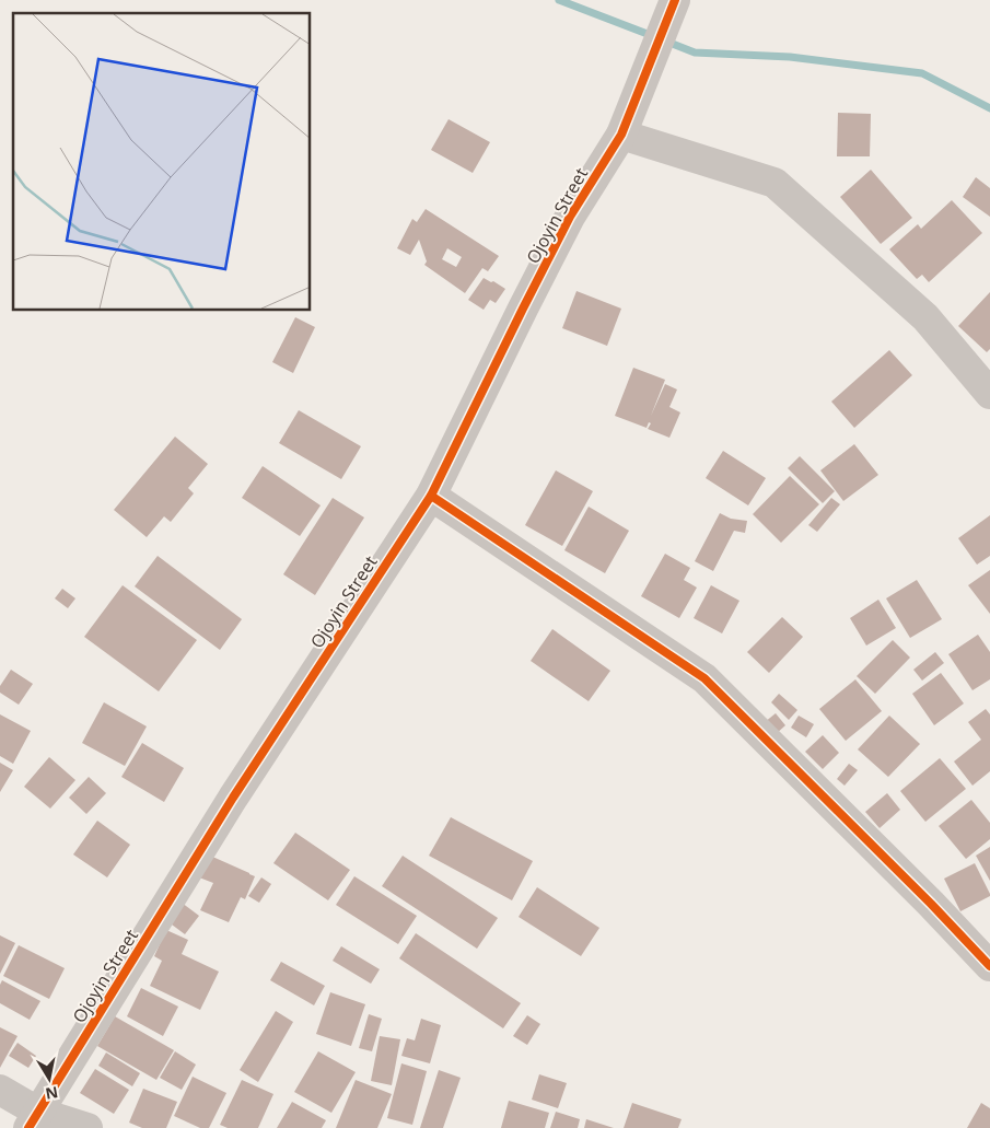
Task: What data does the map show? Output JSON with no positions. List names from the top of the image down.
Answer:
{
  "streets": {
    "street": ["Ojoyin Street"]
  },
  "north": "bottom"
}
